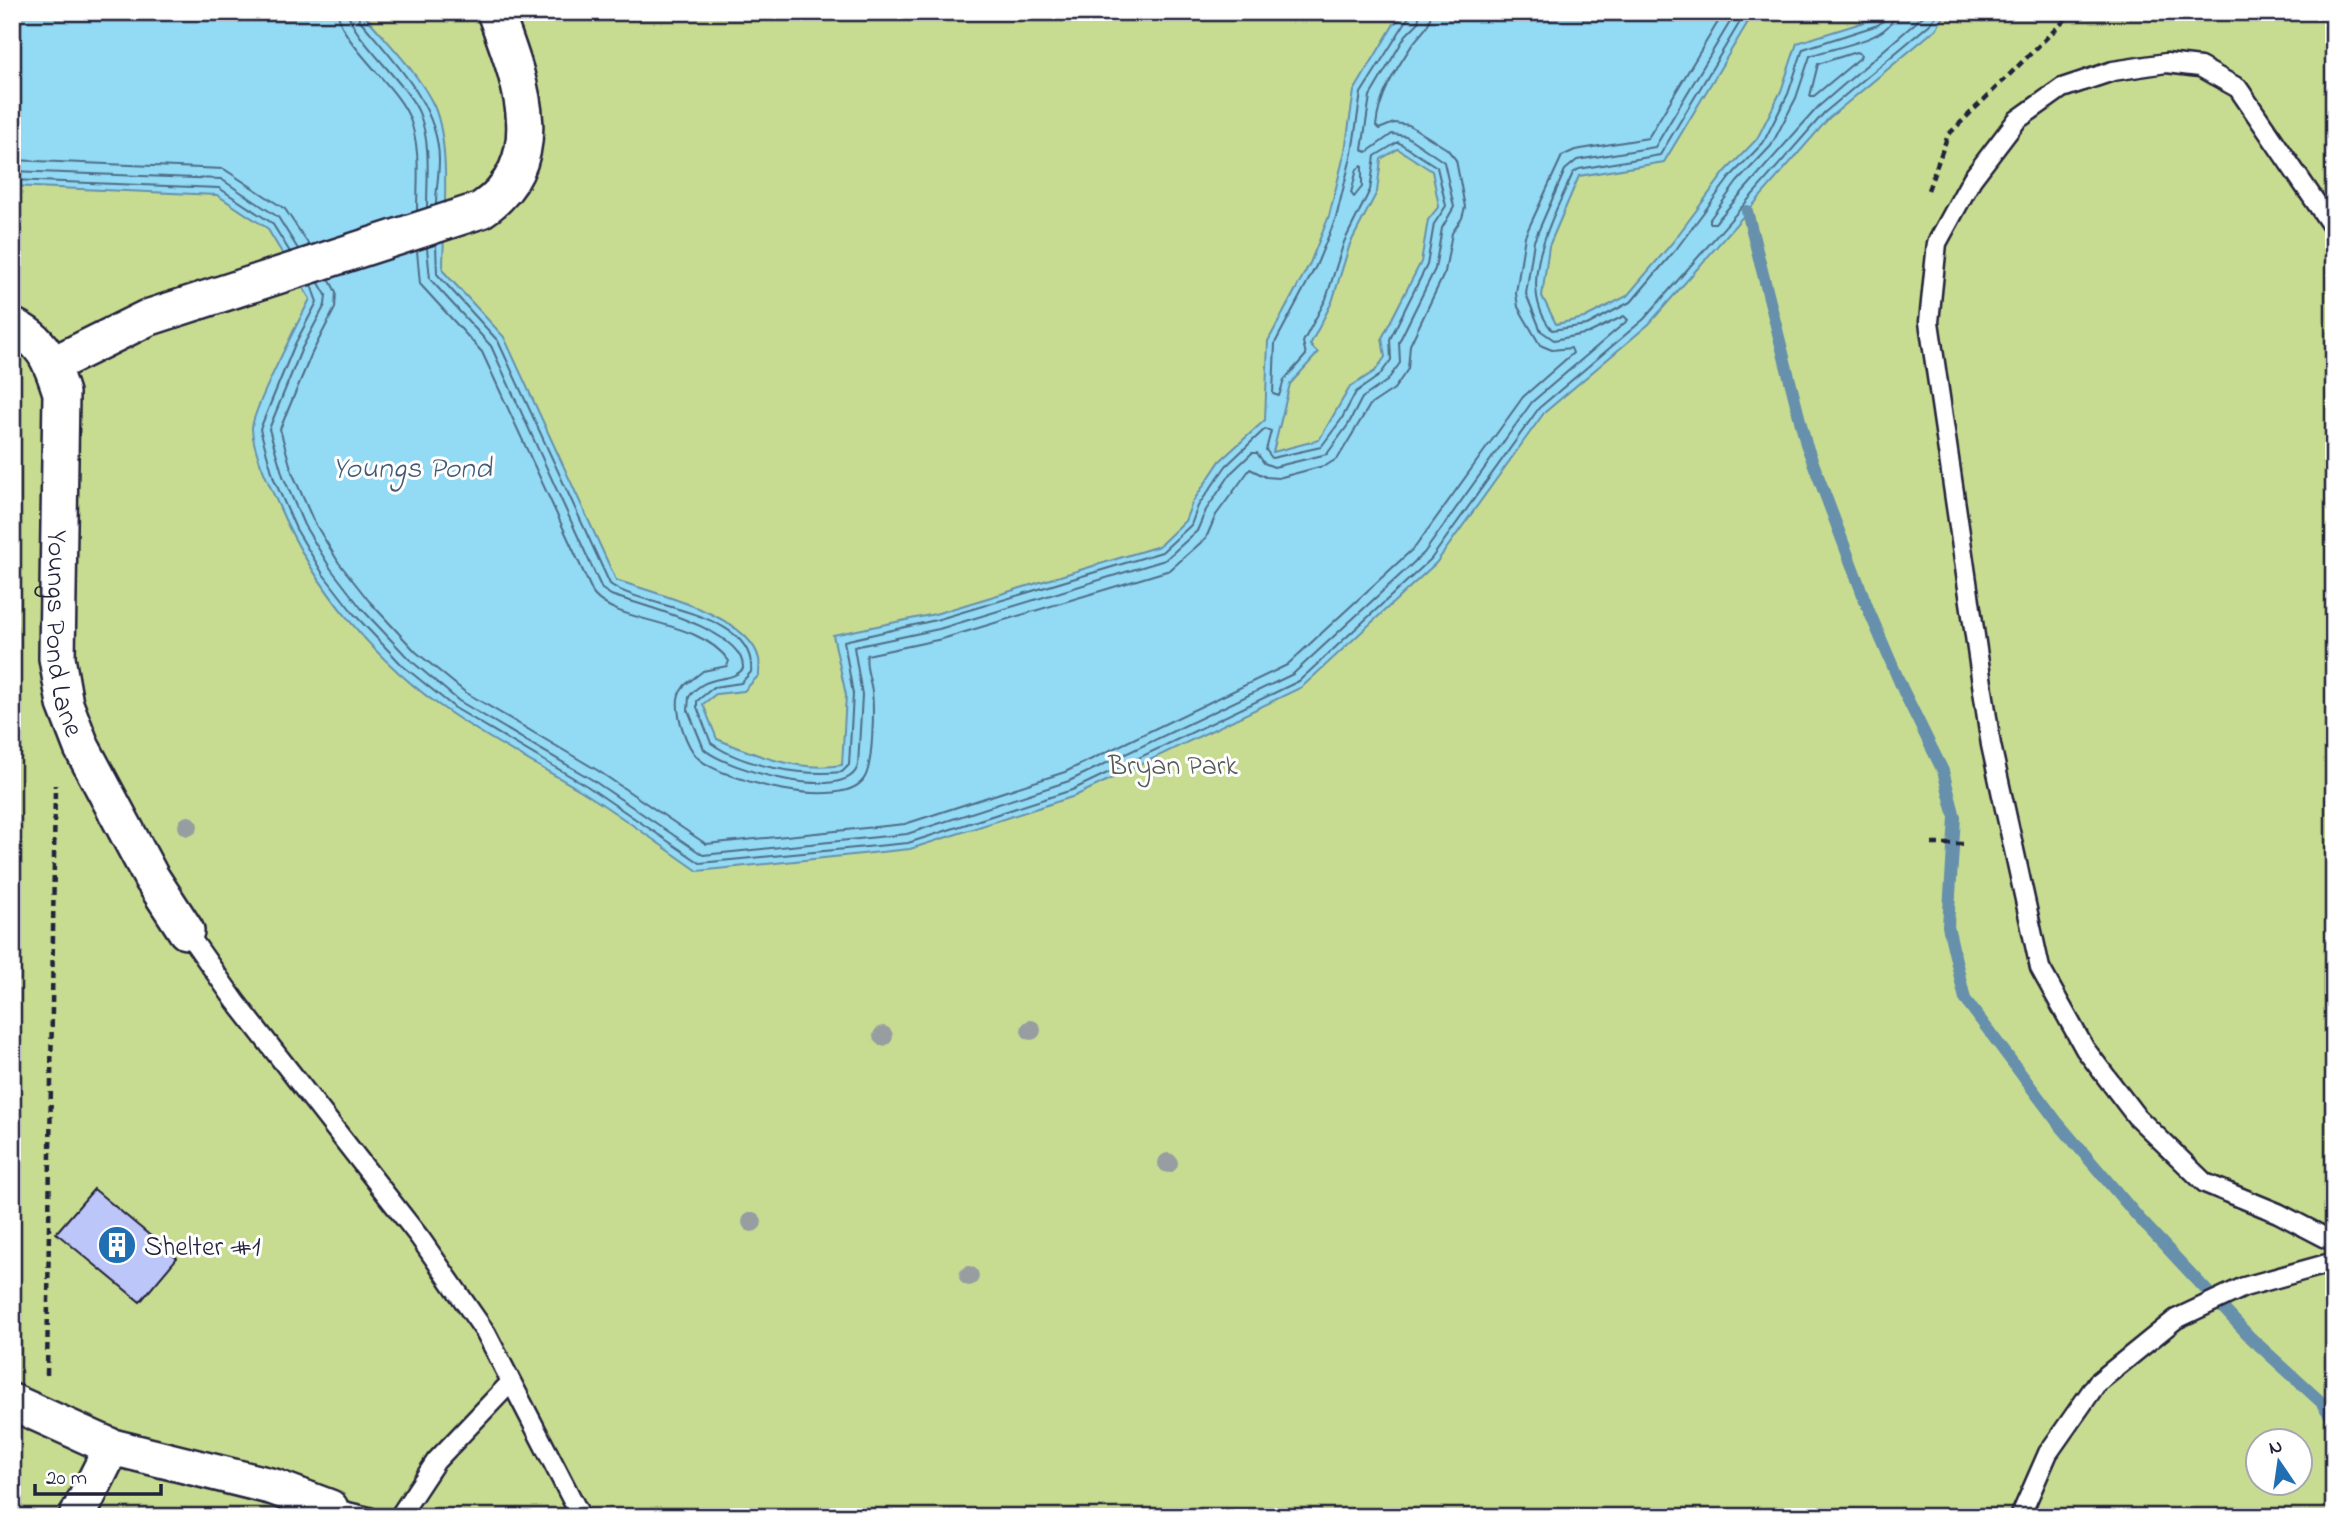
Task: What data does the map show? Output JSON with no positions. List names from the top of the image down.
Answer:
{
  "streets": {
    "street": ["Youngs Pond Lane"]
  },
  "water": ["Youngs Pond"],
  "parks": ["Bryan Park"],
  "places": {
    "building": ["Shelter #1"]
  },
  "scale_bar": "20 m",
  "north": "top"
}
